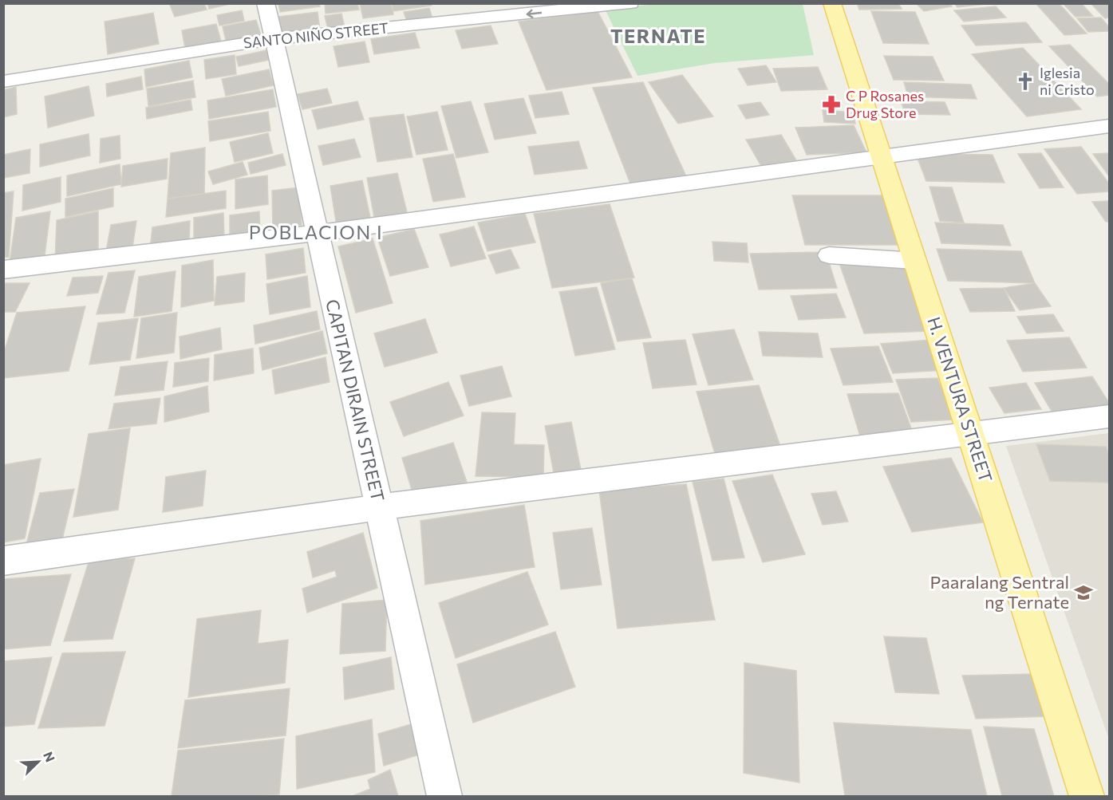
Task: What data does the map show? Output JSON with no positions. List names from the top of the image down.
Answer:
{
  "streets": {
    "main road": ["H. VENTURA STREET"],
    "street": ["SANTO NIÑO STREET", "CAPITAN DIRAIN STREET"]
  },
  "crossings": [
    ["SANTO NIÑO STREET", "CAPITAN DIRAIN STREET"]
  ],
  "districts": ["TERNATE", "POBLACION I"],
  "places": {
    "church": ["Iglesia ni Cristo"],
    "pharmacy": ["C P Rosanes Drug Store"],
    "school or university": ["Paaralang Sentral ng Ternate"]
  },
  "north": "top right"
}
